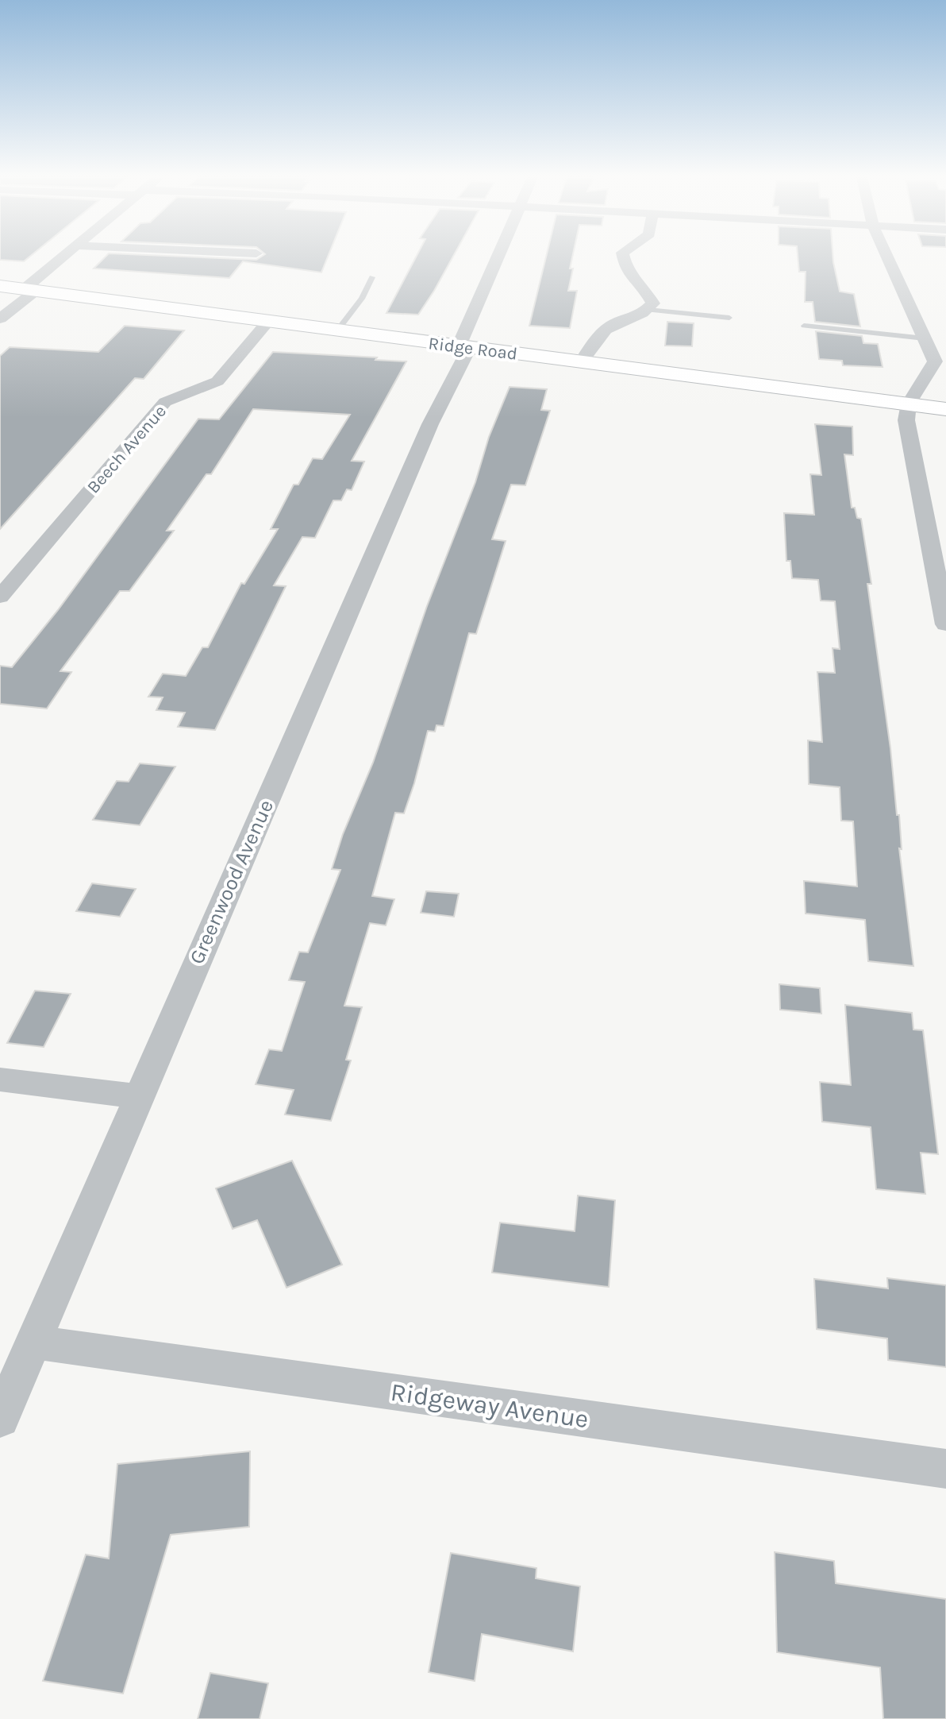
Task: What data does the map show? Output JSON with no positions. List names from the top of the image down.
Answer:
{
  "streets": {
    "main road": ["Ridge Road"],
    "street": ["Beech Avenue", "Greenwood Avenue", "Ridgeway Avenue"]
  },
  "crossings": [
    ["Ridge Road", "Beech Avenue"],
    ["Ridge Road", "Greenwood Avenue"],
    ["Greenwood Avenue", "Ridgeway Avenue"]
  ]
}
